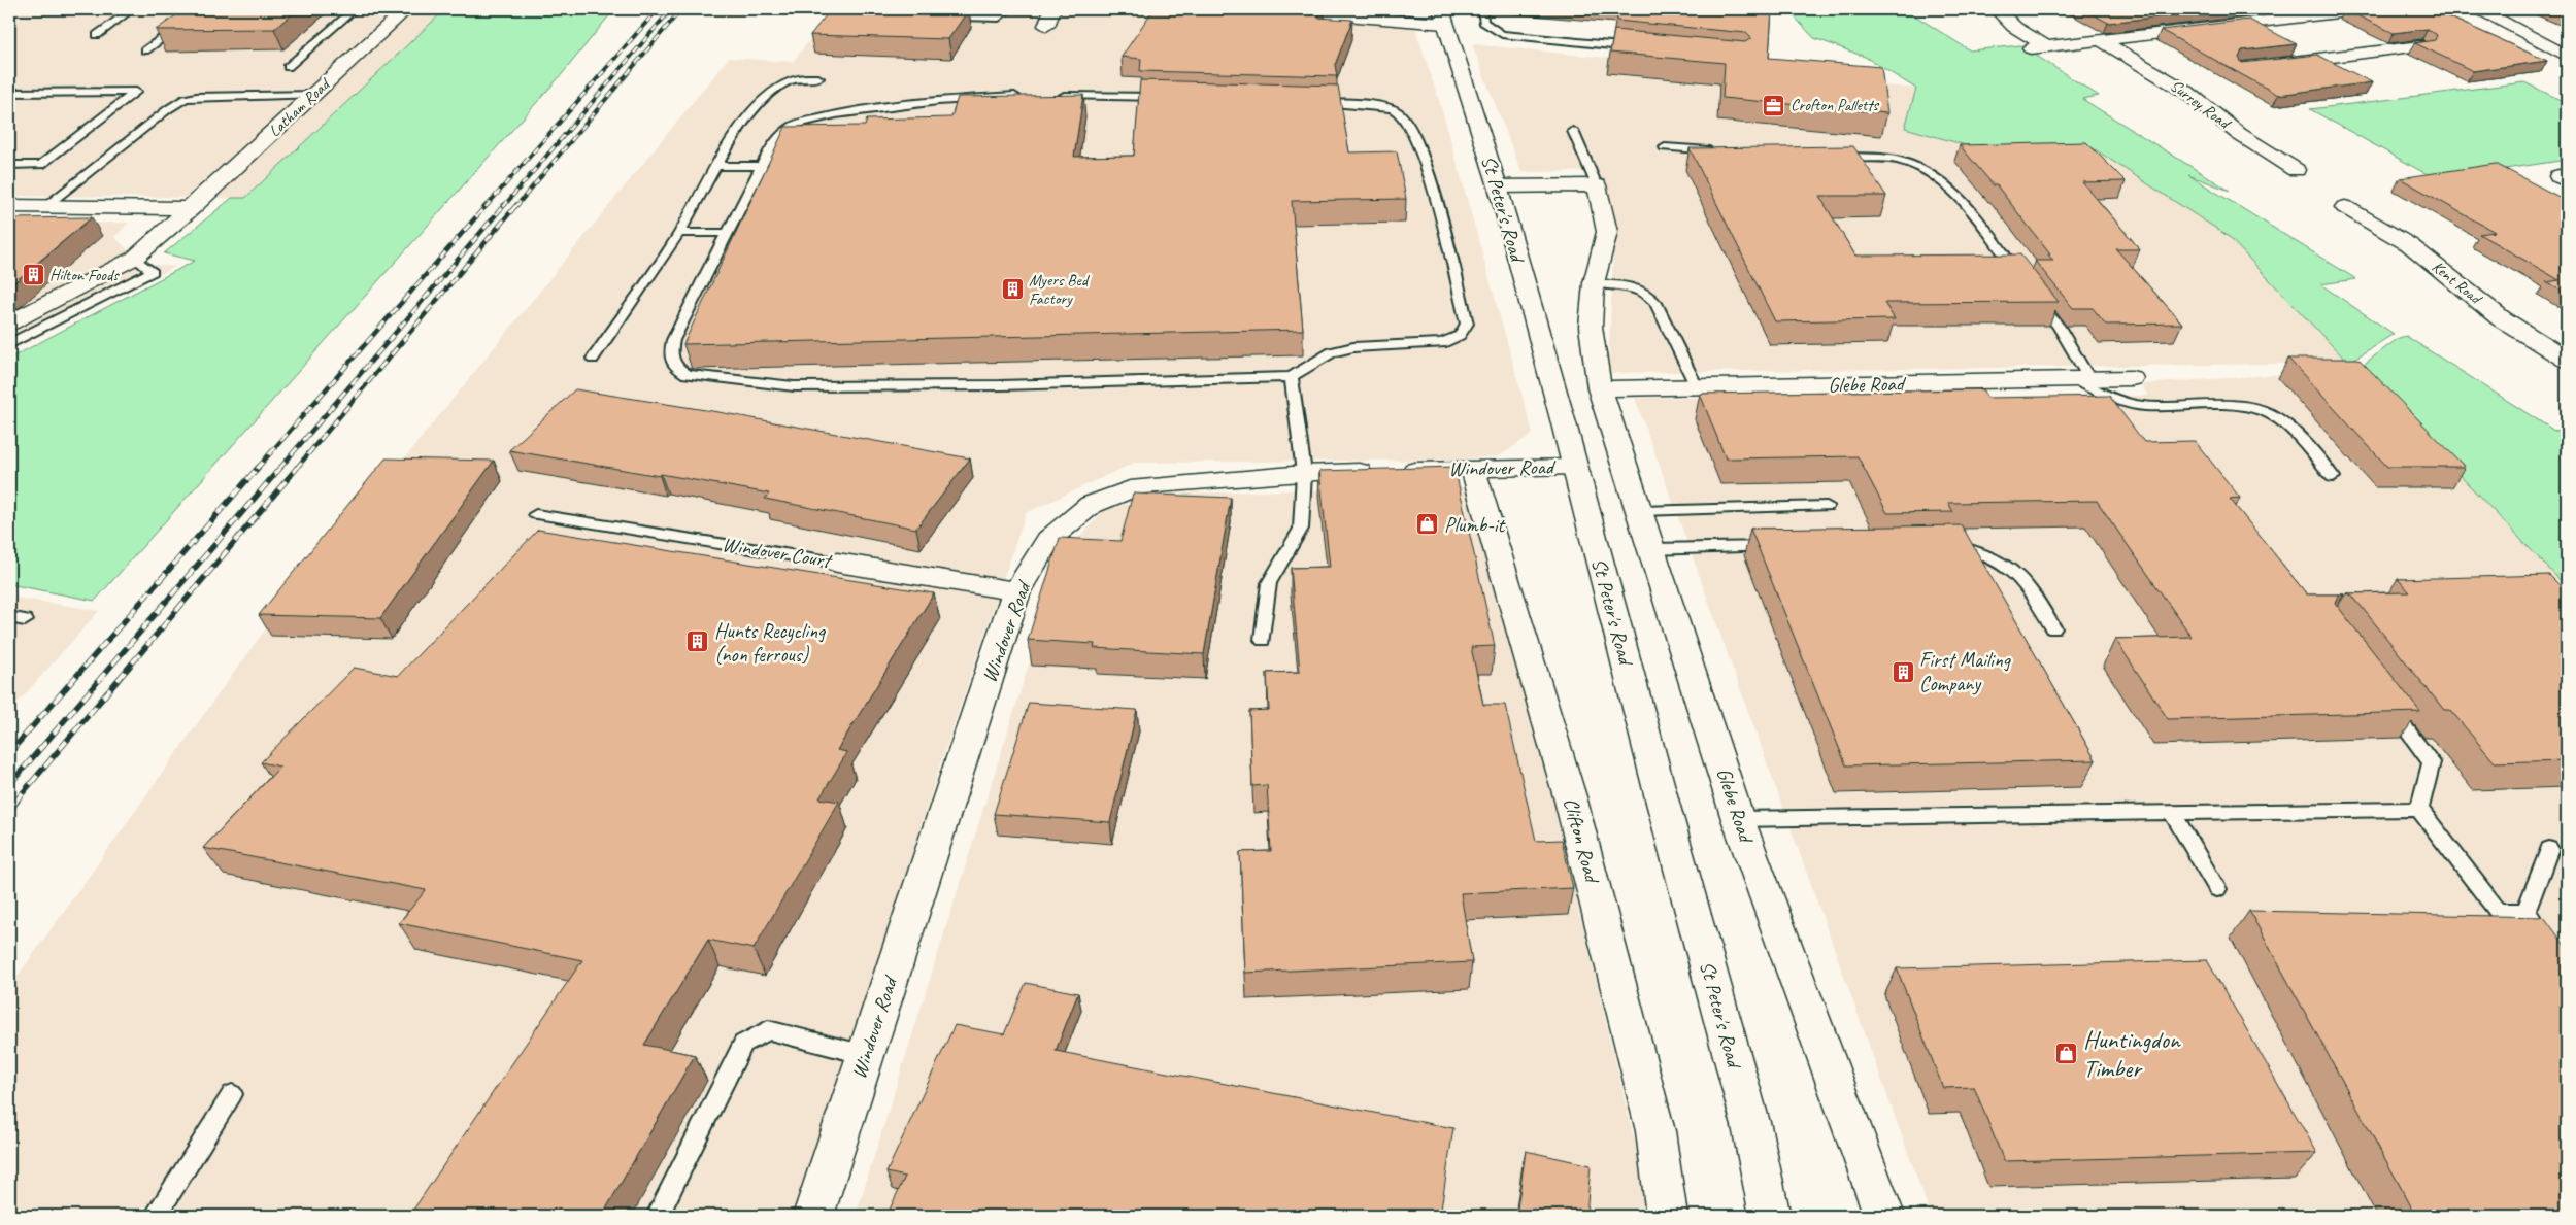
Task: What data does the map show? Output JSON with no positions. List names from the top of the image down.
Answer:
{
  "streets": {
    "street": [
      "Surrey Road",
      "Latham Road",
      "St Peter's Road",
      "Kent Road",
      "Glebe Road",
      "Windover Road",
      "Windover Court",
      "Clifton Road"
    ]
  },
  "crossings": [
    ["St Peter's Road", "Windover Road"],
    ["Windover Road", "Windover Court"],
    ["Windover Road", "Clifton Road"]
  ],
  "places": {
    "office": ["Crofton Palletts"],
    "building": [
      "Hilton Foods",
      "Myers Bed Factory",
      "Hunts Recycling (non ferrous)",
      "First Mailing Company"
    ],
    "shop": ["Plumb-it", "Huntingdon Timber"]
  }
}
